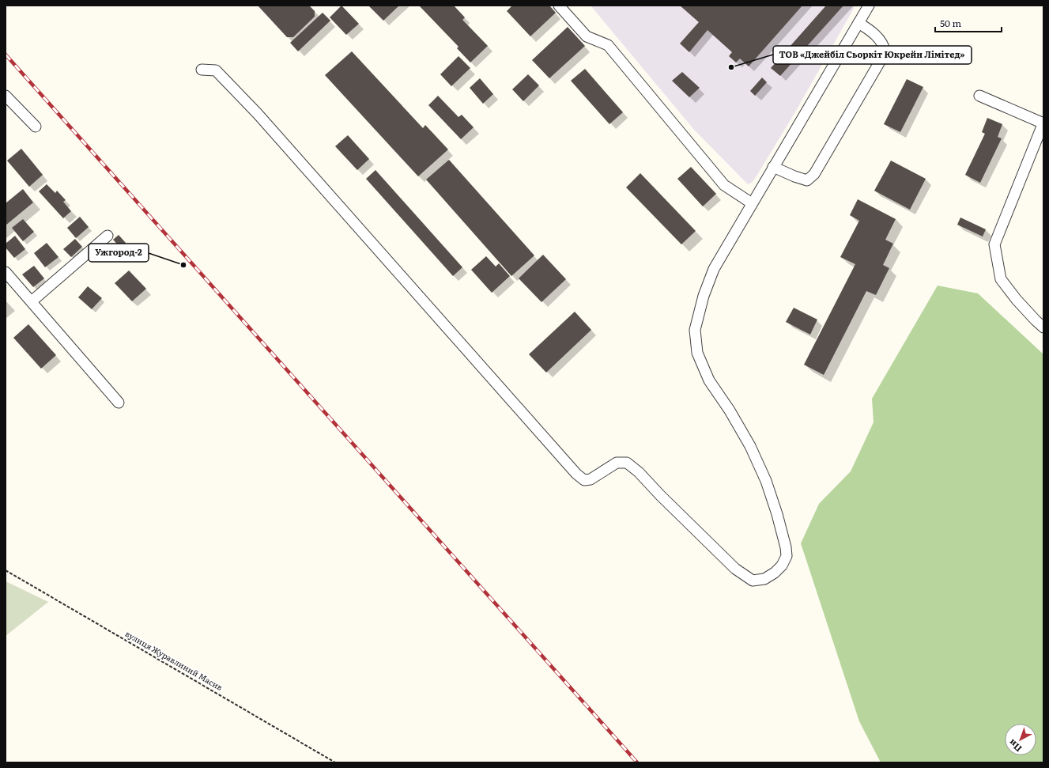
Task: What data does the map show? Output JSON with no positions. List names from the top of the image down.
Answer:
{
  "streets": {
    "path": ["вулиця Журавлиний Масив"]
  },
  "places": ["ТОВ «Джейбіл Сьоркіт Юкрейн Лімітед»", "Ужгород-2"],
  "scale_bar": "50 m",
  "north": "bottom left"
}
